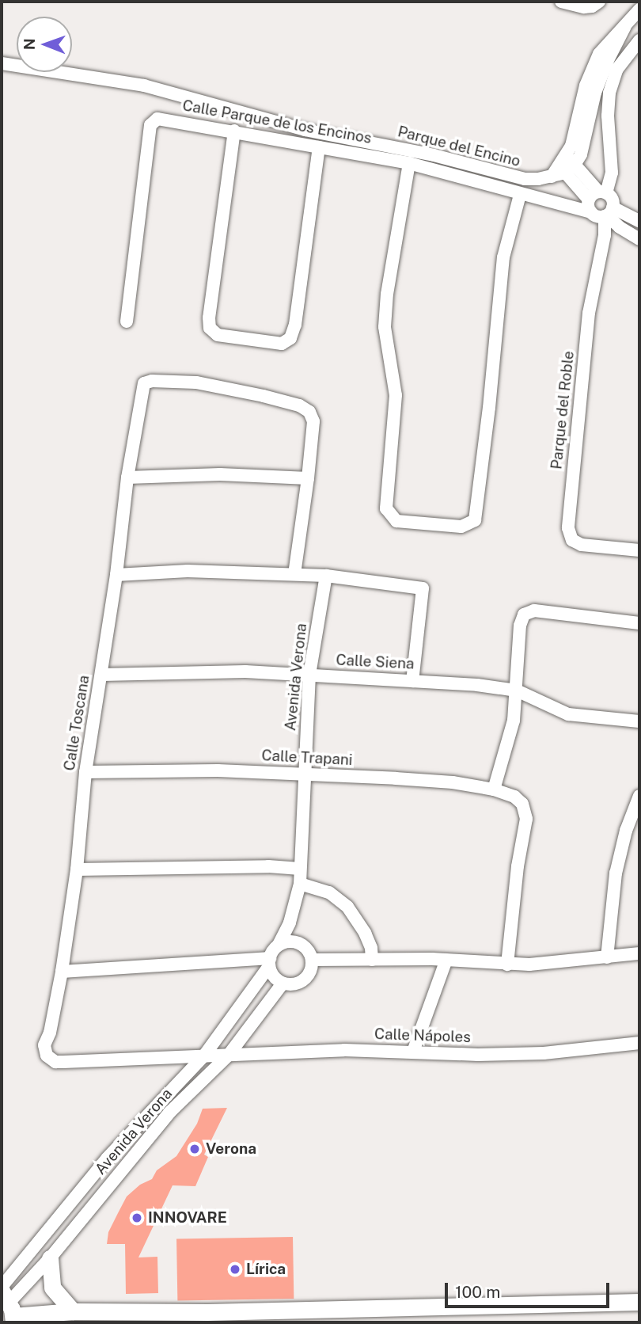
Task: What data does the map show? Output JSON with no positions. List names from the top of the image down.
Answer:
{
  "streets": {
    "street": [
      "Calle Parque de los Encinos",
      "Parque del Encino",
      "Parque del Roble",
      "Calle Siena",
      "Avenida Verona",
      "Calle Toscana",
      "Calle Trapani",
      "Calle Nápoles"
    ]
  },
  "crossings": [
    ["Calle Parque de los Encinos", "Parque del Roble"],
    ["Calle Siena", "Avenida Verona"],
    ["Calle Siena", "Calle Toscana"],
    ["Avenida Verona", "Calle Trapani"],
    ["Avenida Verona", "Calle Nápoles"],
    ["Calle Toscana", "Calle Trapani"],
    ["Calle Toscana", "Calle Nápoles"]
  ],
  "places": ["Verona", "INNOVARE", "Lírica"],
  "scale_bar": "100 m",
  "north": "left"
}
